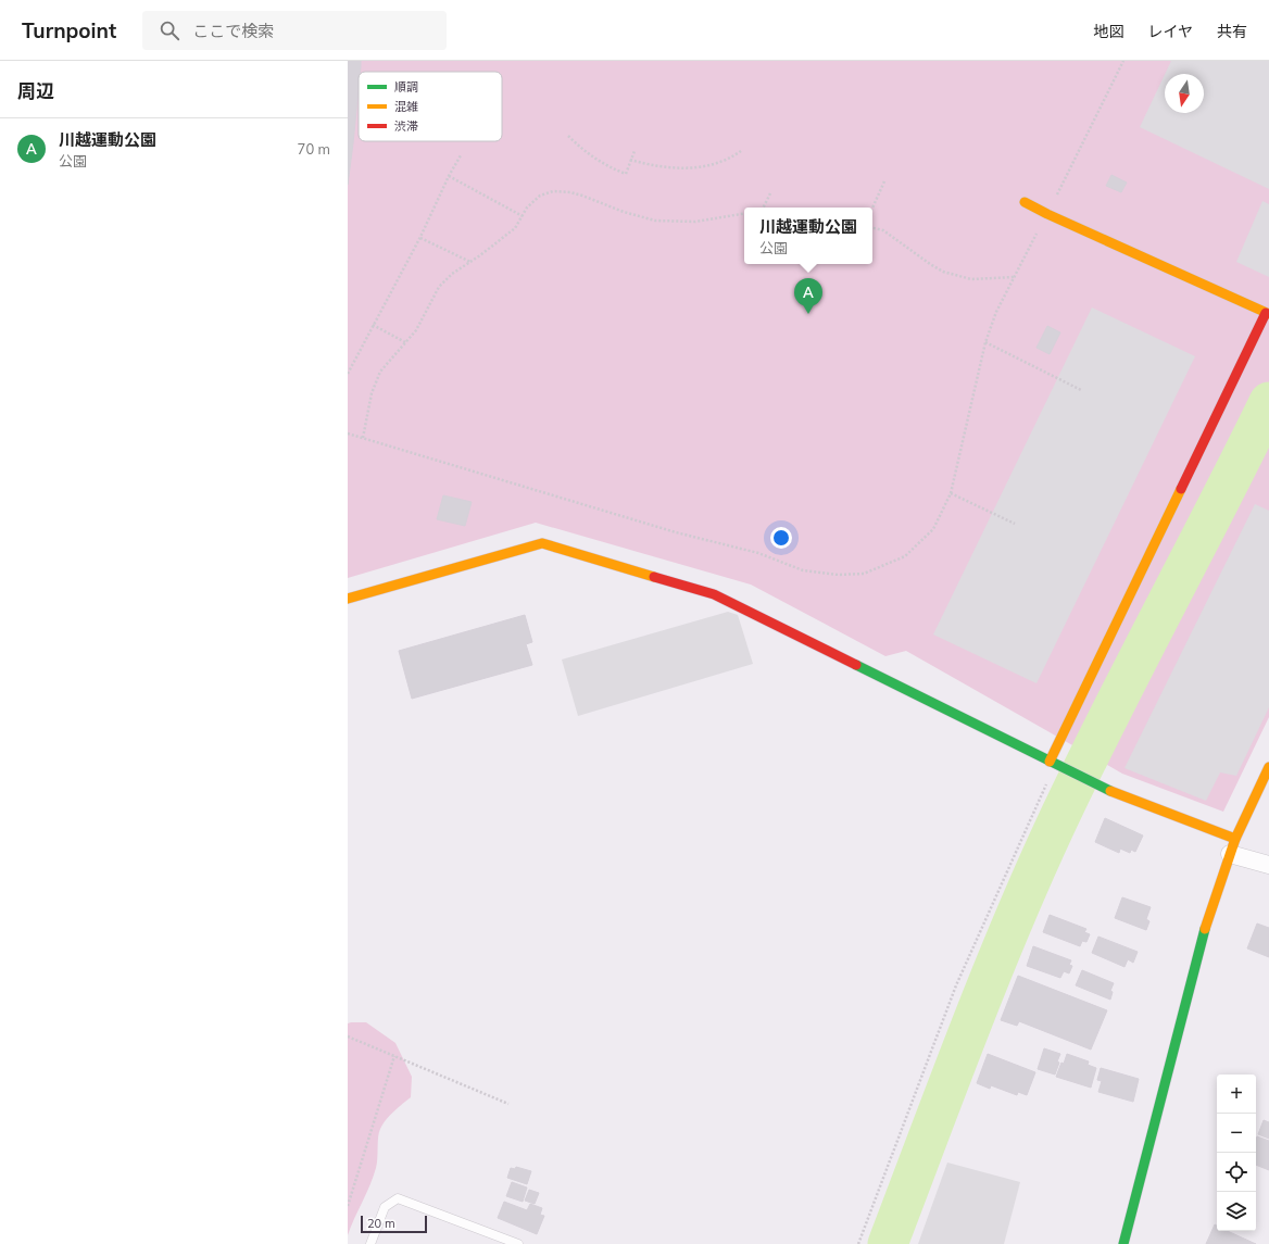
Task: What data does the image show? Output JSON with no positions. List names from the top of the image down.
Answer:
{
  "legend": ["順調", "混雑", "渋滞"],
  "scale_bar": "20 m",
  "north": "bottom",
  "page": {
    "header": "Turnpoint",
    "search": "ここで検索",
    "nav": ["地図", "レイヤ", "共有"],
    "heading": "周辺",
    "list": [
      {
        "mark": "A",
        "name": "川越運動公園",
        "note": "公園",
        "value": "70 m"
      }
    ],
    "popup": ["川越運動公園", "公園"],
    "pins": "A",
    "map_buttons": ["+", "−"],
    "scale": "20 m"
  }
}
